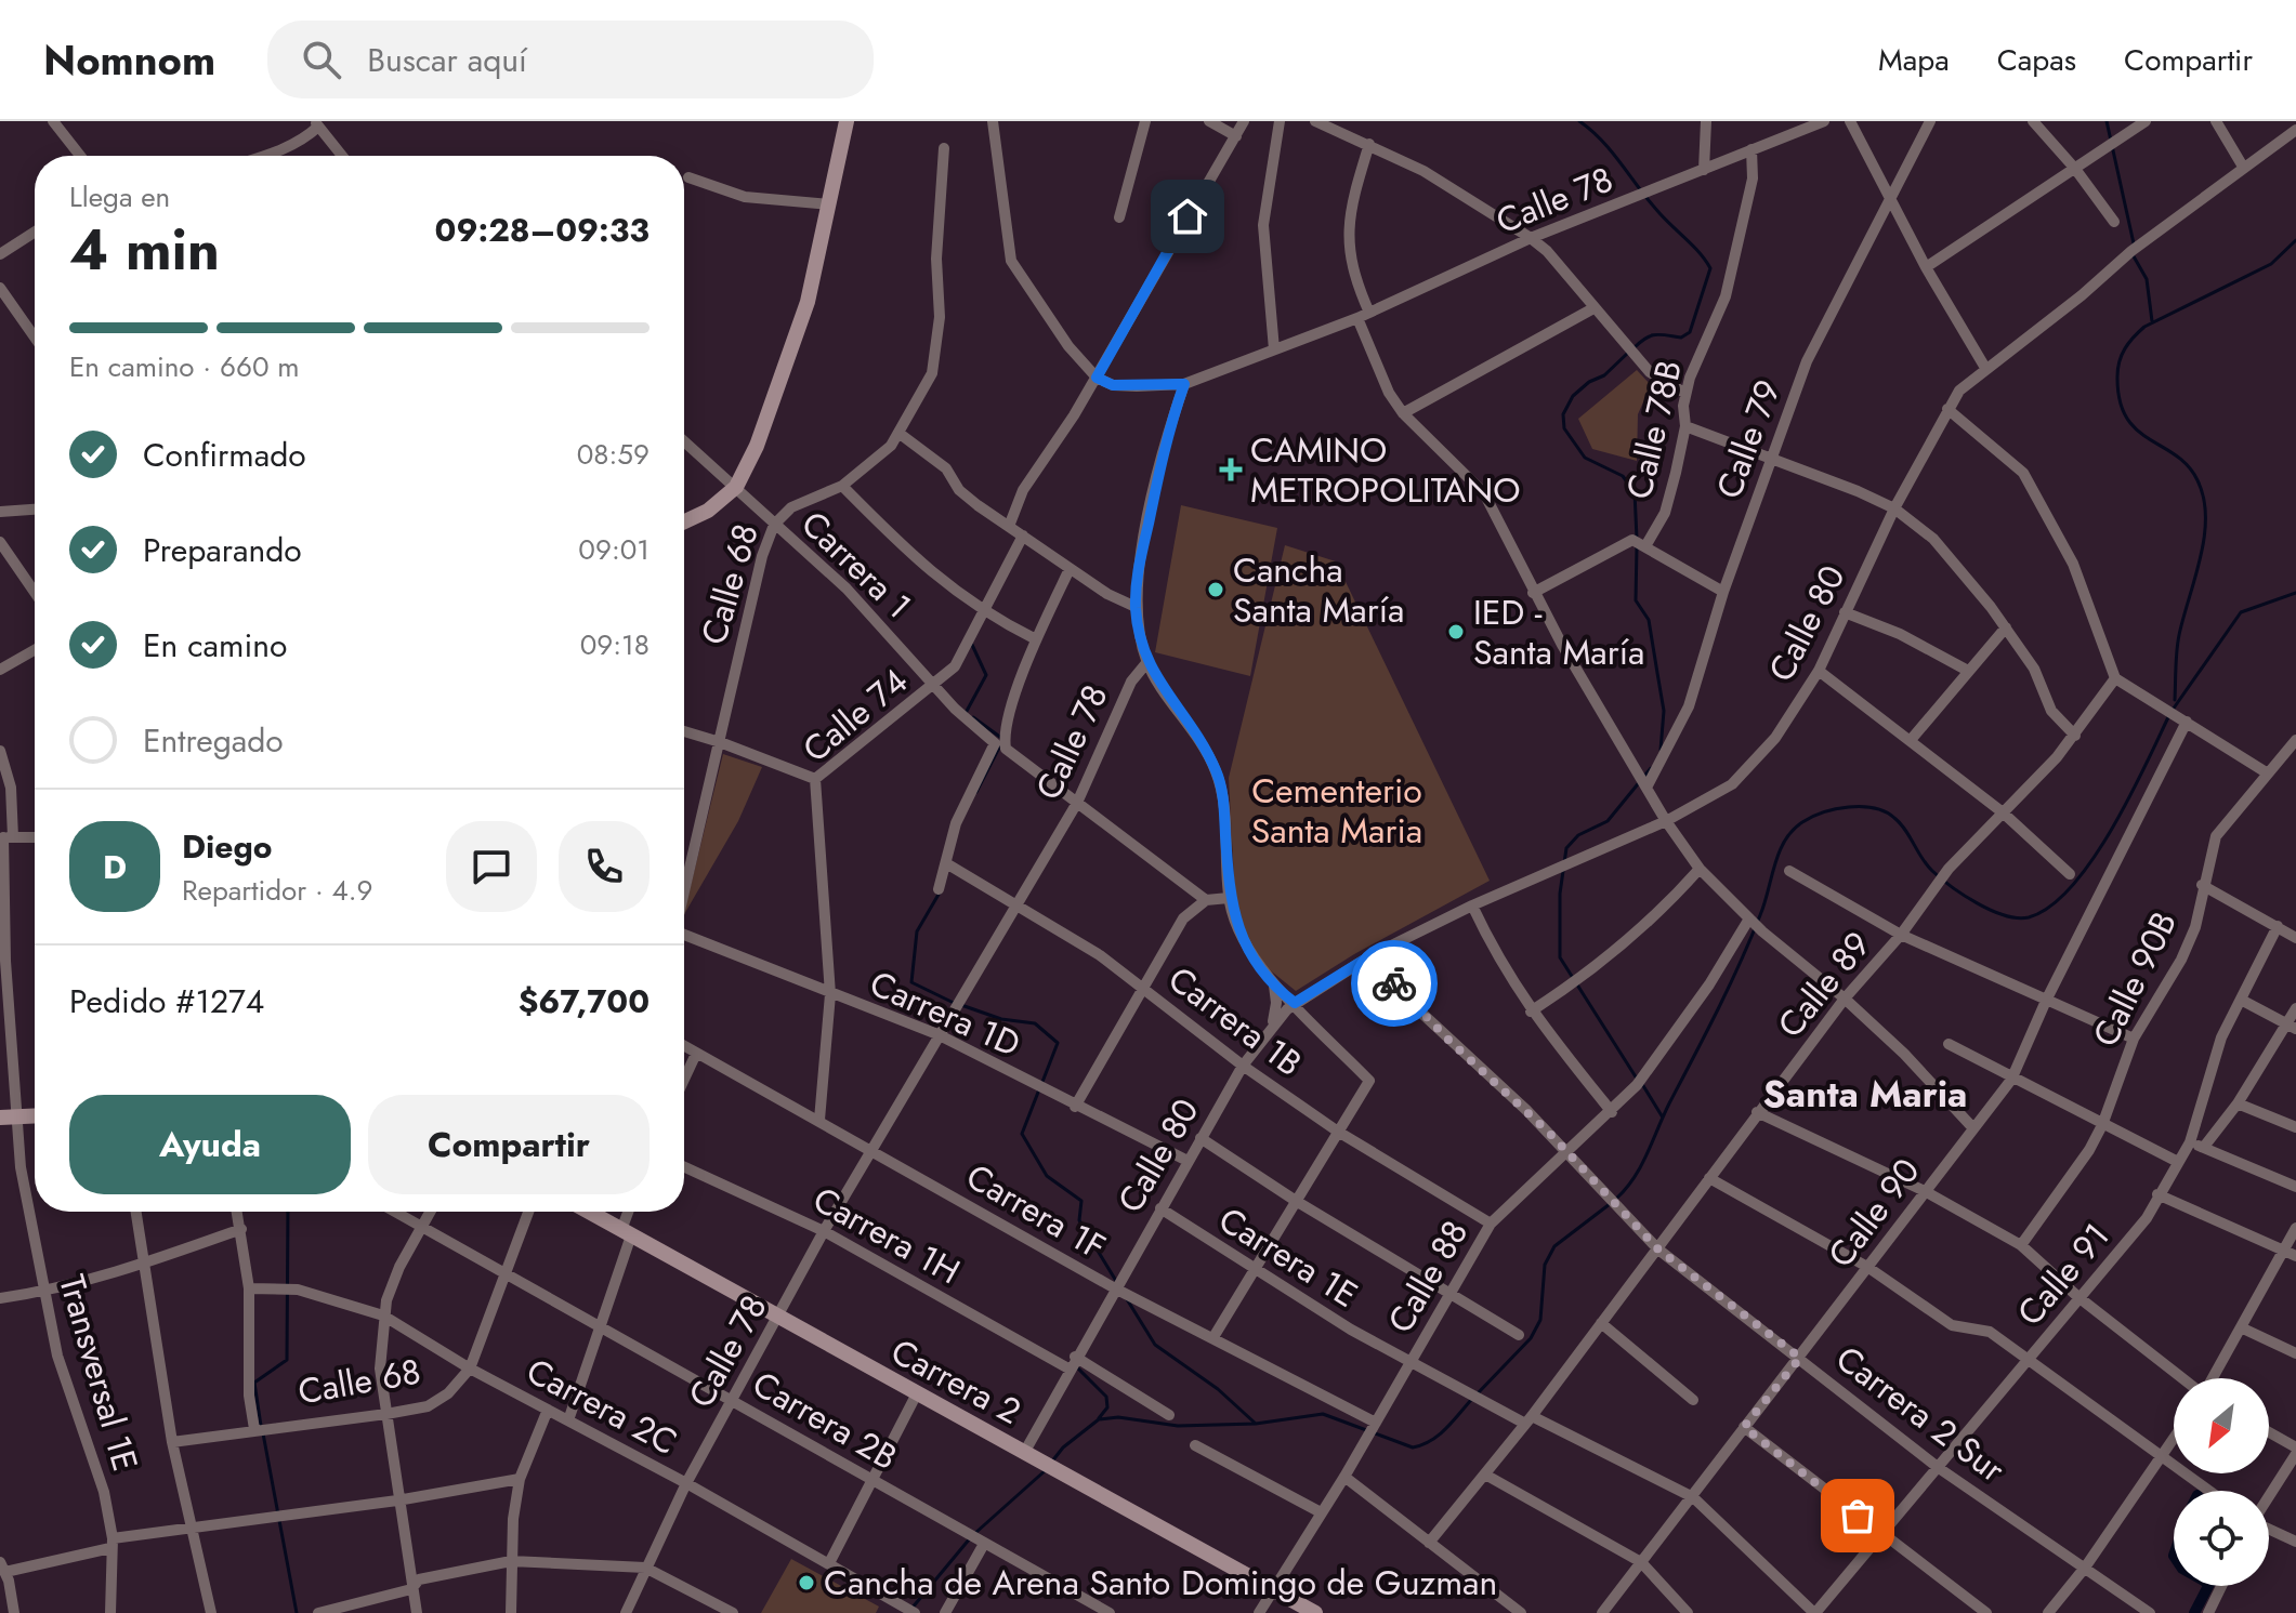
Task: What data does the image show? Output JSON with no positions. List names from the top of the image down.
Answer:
{
  "streets": {
    "street": [
      "Calle 78",
      "Calle 78B",
      "Calle 79",
      "Carrera 1",
      "Calle 68",
      "Calle 80",
      "Calle 74",
      "Calle 90B",
      "Calle 89",
      "Carrera 1D",
      "Carrera 1B",
      "Carrera 1F",
      "Calle 90",
      "Carrera 1H",
      "Carrera 1E",
      "Calle 91",
      "Calle 88",
      "Transversal 1E",
      "Carrera 2",
      "Carrera 2C",
      "Carrera 2 Sur",
      "Carrera 2B"
    ]
  },
  "crossings": [
    ["Calle 78", "Calle 78B"],
    ["Calle 78", "Carrera 1"],
    ["Calle 78", "Carrera 1D"],
    ["Calle 78", "Carrera 1B"],
    ["Calle 78", "Carrera 1F"],
    ["Calle 78", "Carrera 1H"],
    ["Calle 78", "Carrera 2"],
    ["Calle 78", "Carrera 2C"],
    ["Calle 78", "Carrera 2B"],
    ["Carrera 1", "Calle 68"],
    ["Carrera 1", "Calle 74"],
    ["Calle 68", "Carrera 2C"],
    ["Calle 68", "Carrera 2B"],
    ["Calle 80", "Carrera 1D"],
    ["Calle 80", "Carrera 1B"],
    ["Calle 80", "Carrera 1F"],
    ["Calle 80", "Carrera 1H"],
    ["Calle 80", "Carrera 1E"],
    ["Calle 80", "Carrera 2"],
    ["Calle 80", "Carrera 2 Sur"],
    ["Calle 74", "Carrera 1D"],
    ["Calle 74", "Carrera 1F"],
    ["Calle 89", "Carrera 1E"],
    ["Calle 89", "Carrera 2 Sur"],
    ["Carrera 1B", "Calle 88"],
    ["Carrera 1F", "Calle 88"],
    ["Calle 90", "Carrera 1E"],
    ["Calle 90", "Carrera 2 Sur"],
    ["Carrera 1E", "Calle 91"],
    ["Carrera 1E", "Calle 88"],
    ["Calle 91", "Carrera 2 Sur"],
    ["Calle 88", "Carrera 2"],
    ["Calle 88", "Carrera 2 Sur"]
  ],
  "districts": ["Santa Maria"],
  "parks": ["Cementerio Santa Maria"],
  "places": {
    "health": ["CAMINO METROPOLITANO"],
    "other": ["Cancha Santa María", "IED - Santa María", "Cancha de Arena Santo Domingo de Guzman"]
  },
  "north": "bottom left",
  "page": {
    "header": "Nomnom",
    "search": "Buscar aquí",
    "nav": ["Mapa", "Capas", "Compartir"],
    "heading": ["4 min", "Llega en", "09:28–09:33"],
    "panel": [
      "Diego",
      "Repartidor · 4.9",
      "Pedido #1274",
      "$67,700"
    ],
    "bar": "En camino · 660 m",
    "list": [
      ["Confirmado", "08:59"],
      ["Preparando", "09:01"],
      ["En camino", "09:18"],
      "Entregado"
    ],
    "round": "D",
    "buttons": ["Ayuda", "Compartir"]
  }
}
